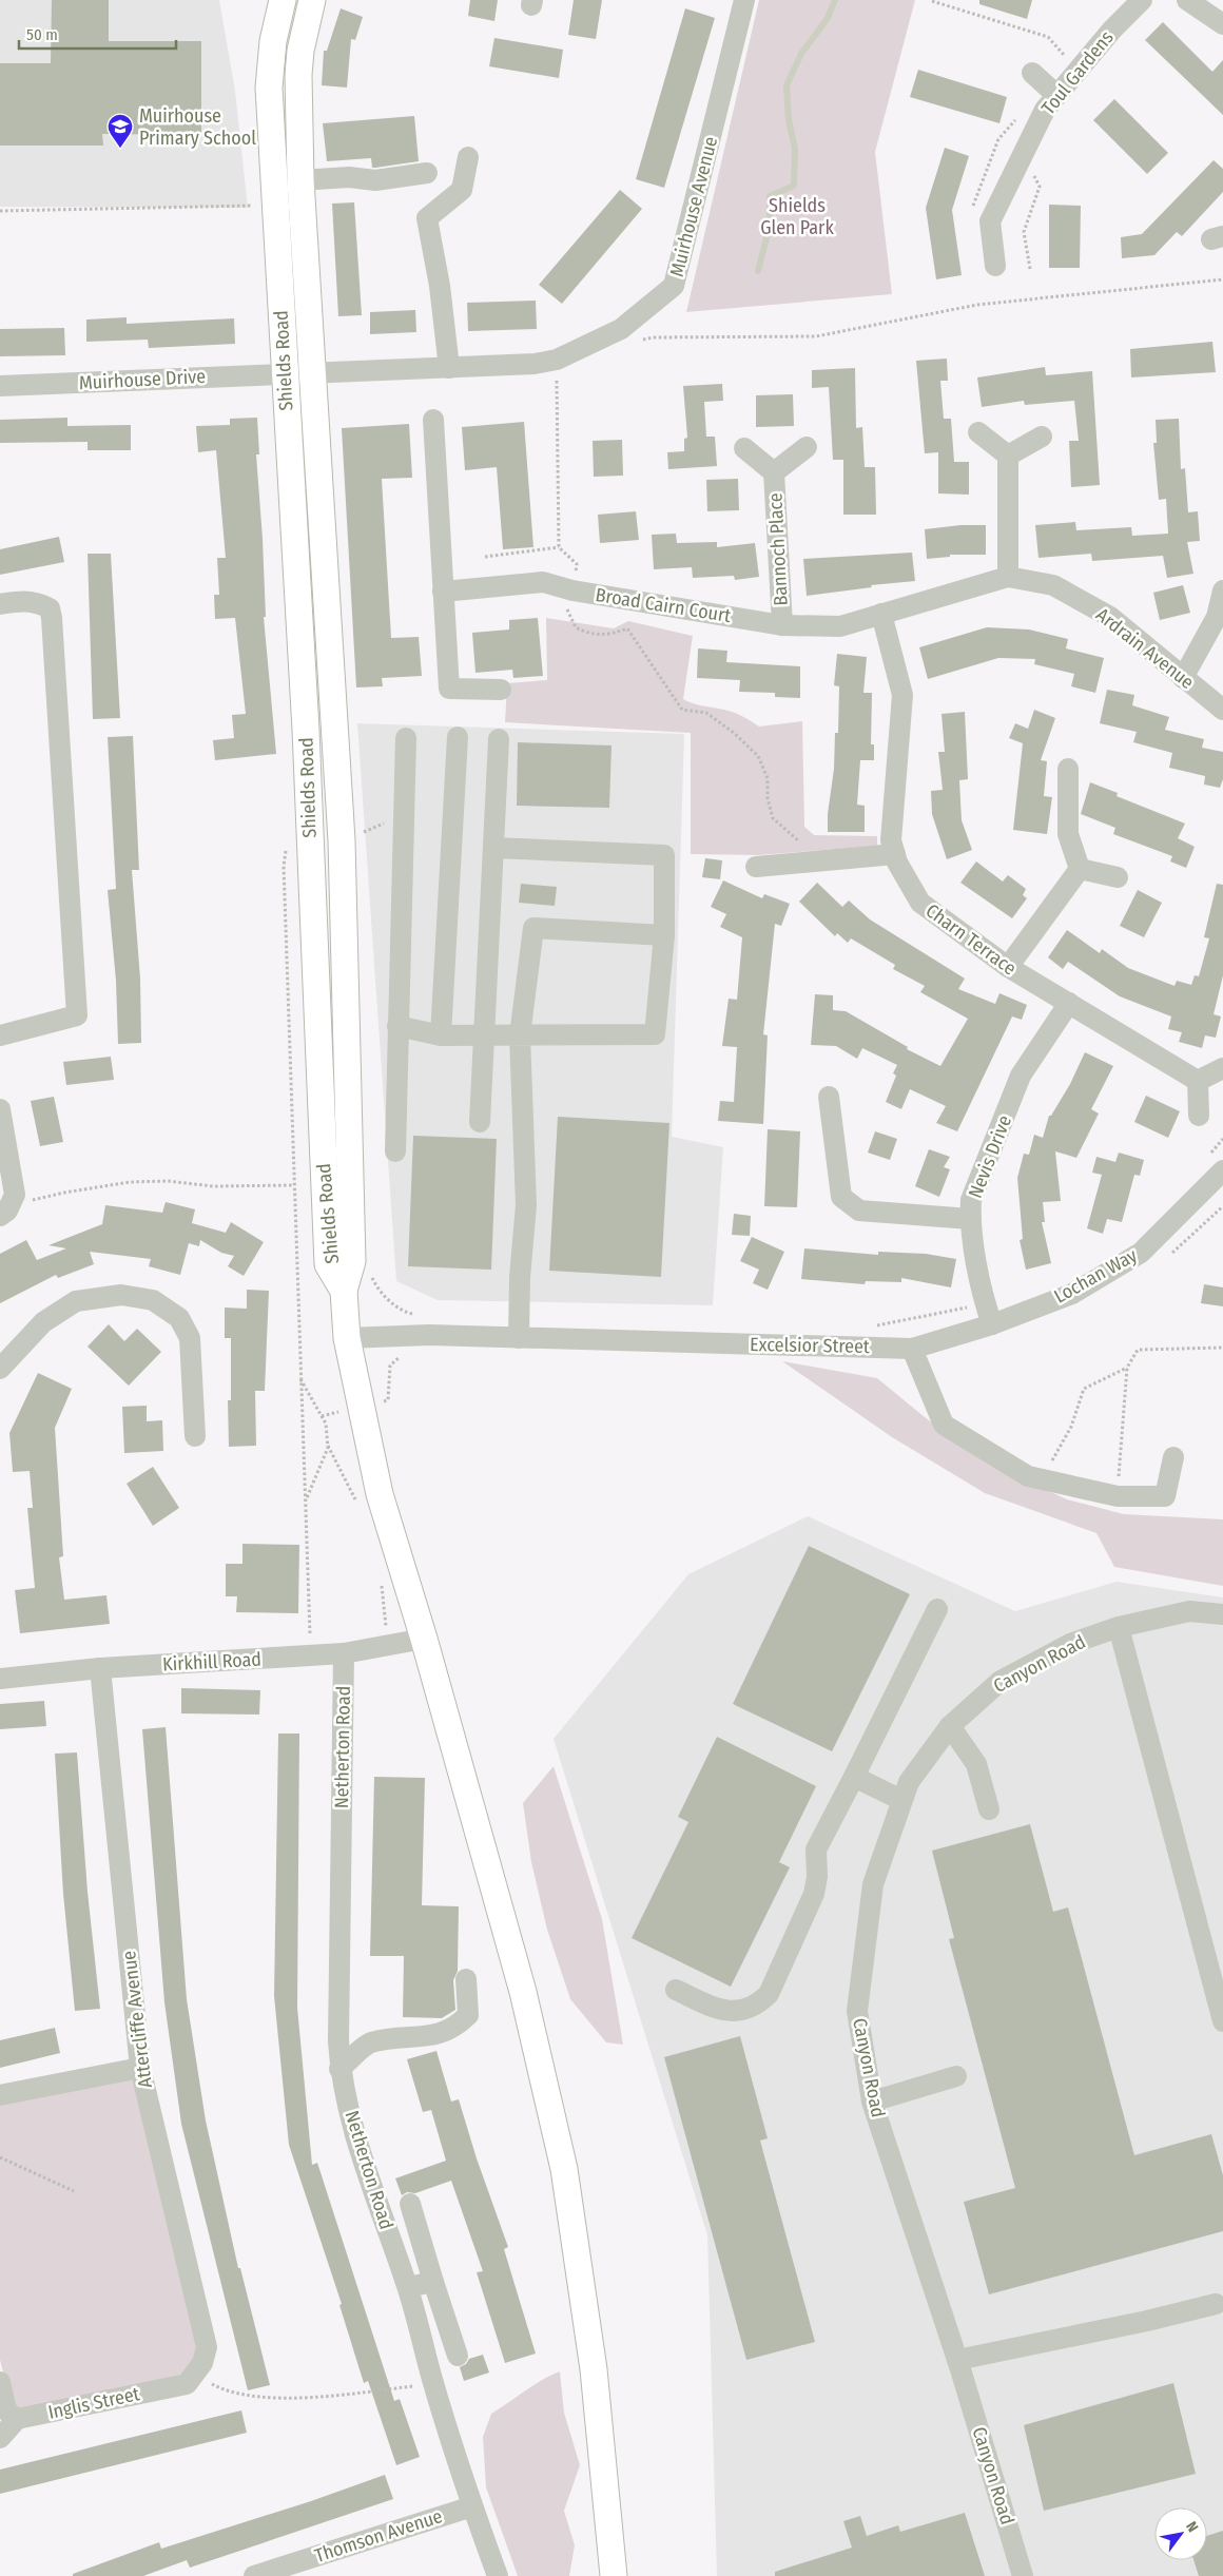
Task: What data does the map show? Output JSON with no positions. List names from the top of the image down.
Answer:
{
  "streets": {
    "main road": ["Shields Road"],
    "street": [
      "Toul Gardens",
      "Muirhouse Avenue",
      "Muirhouse Drive",
      "Bannoch Place",
      "Broad Cairn Court",
      "Ardrain Avenue",
      "Charn Terrace",
      "Nevis Drive",
      "Lochan Way",
      "Excelsior Street",
      "Kirkhill Road",
      "Canyon Road",
      "Netherton Road",
      "Attercliffe Avenue",
      "Inglis Street",
      "Thomson Avenue"
    ]
  },
  "crossings": [
    ["Muirhouse Avenue", "Shields Road"],
    ["Muirhouse Avenue", "Muirhouse Drive"],
    ["Shields Road", "Muirhouse Drive"],
    ["Bannoch Place", "Broad Cairn Court"],
    ["Broad Cairn Court", "Ardrain Avenue"],
    ["Broad Cairn Court", "Charn Terrace"],
    ["Ardrain Avenue", "Charn Terrace"],
    ["Charn Terrace", "Nevis Drive"],
    ["Nevis Drive", "Lochan Way"],
    ["Lochan Way", "Excelsior Street"],
    ["Kirkhill Road", "Netherton Road"],
    ["Kirkhill Road", "Attercliffe Avenue"],
    ["Netherton Road", "Thomson Avenue"],
    ["Attercliffe Avenue", "Inglis Street"]
  ],
  "parks": ["Shields Glen Park"],
  "places": {
    "school or university": ["Muirhouse Primary School"]
  },
  "scale_bar": "50 m",
  "north": "top right"
}
